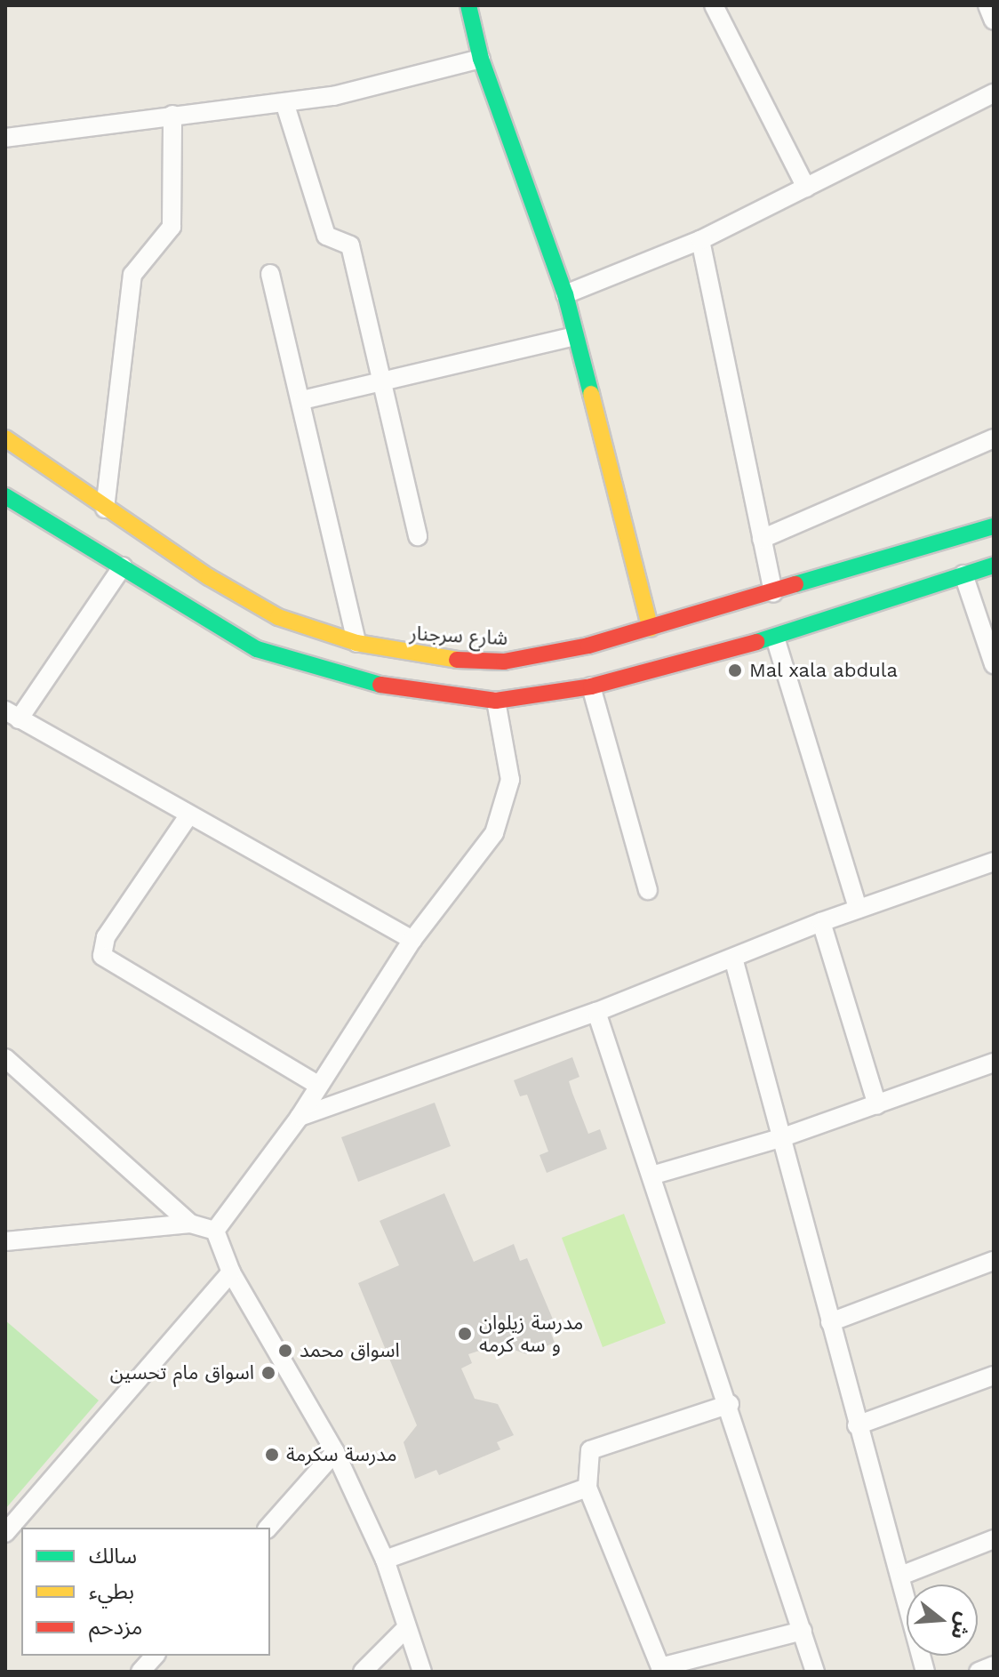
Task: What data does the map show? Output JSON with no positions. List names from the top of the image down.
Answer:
{
  "streets": {
    "street": ["شارع سرجنار"]
  },
  "places": [
    "Mal xala abdula",
    "مدرسة زيلوان و سه كرمه",
    "اسواق محمد",
    "اسواق مام تحسين",
    "مدرسة سكرمة"
  ],
  "legend": ["سالك", "بطيء", "مزدحم"],
  "north": "right"
}
